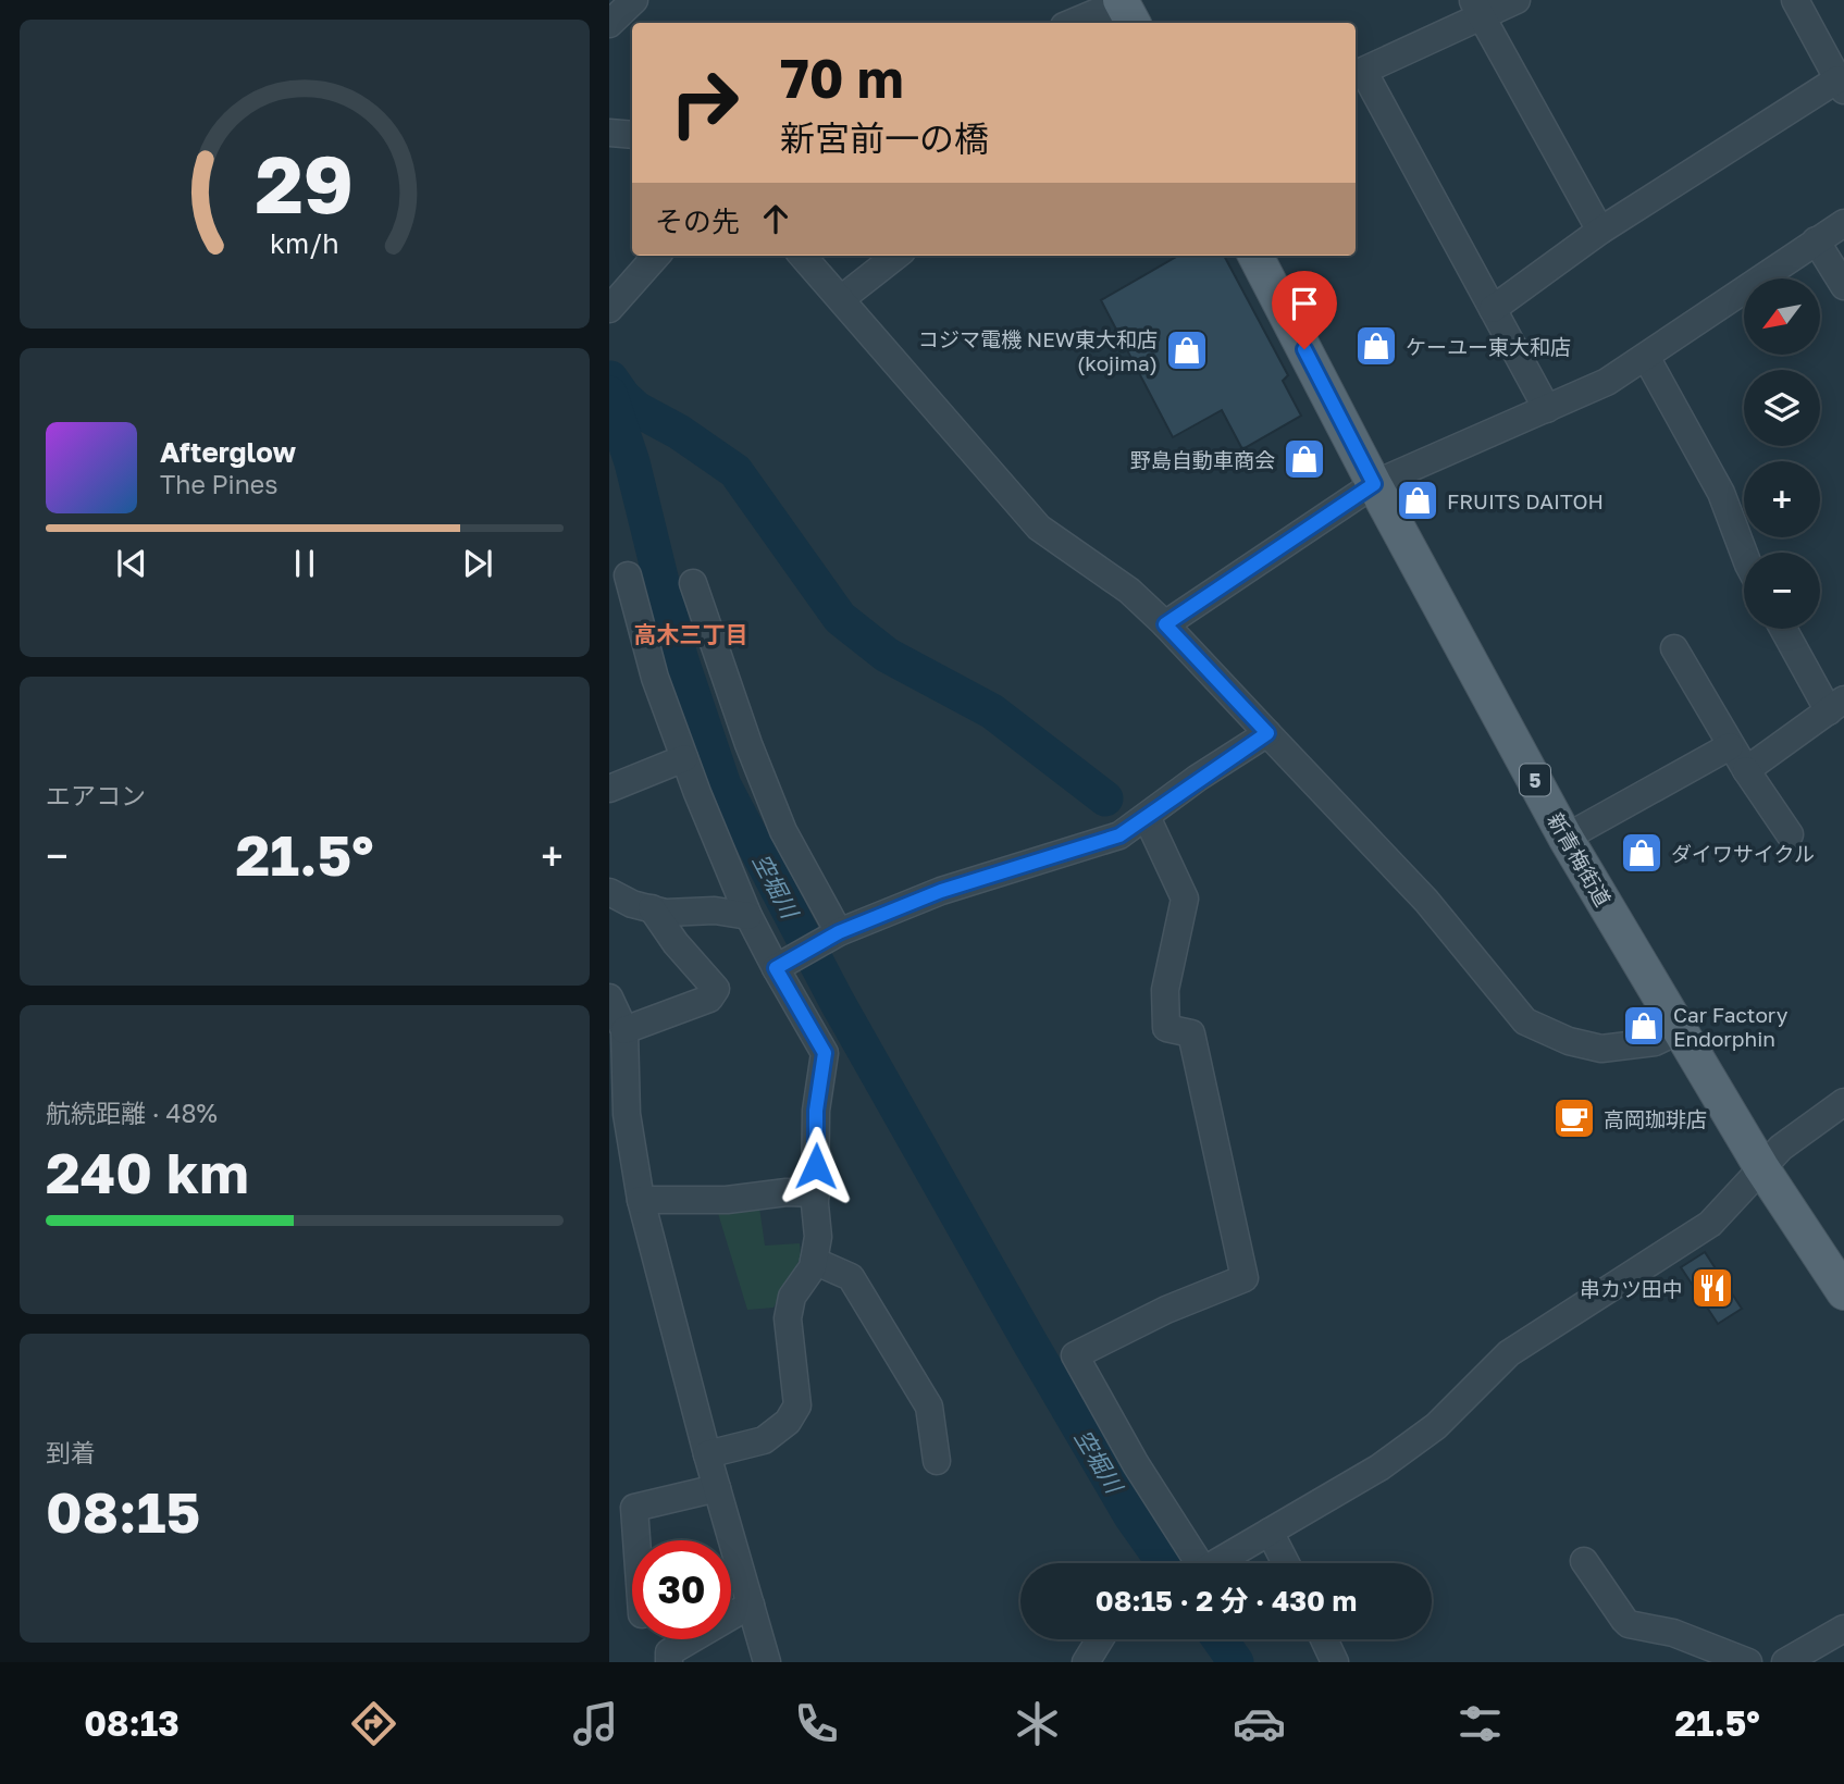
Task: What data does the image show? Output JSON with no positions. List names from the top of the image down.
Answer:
{
  "streets": {
    "main road": ["5", "新青梅街道"]
  },
  "districts": ["高木三丁目"],
  "water": ["空堀川"],
  "places": {
    "shop": [
      "ケーユー東大和店",
      "コジマ電機 NEW東大和店 (kojima)",
      "野島自動車商会",
      "FRUITS DAITOH",
      "ダイワサイクル",
      "Car Factory Endorphin"
    ],
    "cafe": ["高岡珈琲店"],
    "restaurant": ["串カツ田中"]
  },
  "north": "bottom left",
  "page": {
    "turn": ["70 m", "新宮前一の橋"],
    "then": "その先",
    "map_buttons": ["+", "−"],
    "song": ["Afterglow", "The Pines"],
    "tile": [
      "エアコン",
      ["航続距離 · 48%", "240 km"],
      ["到着", "08:15"]
    ],
    "heat": ["−", "21.5°", "+"],
    "limit": "30",
    "trip": "08:15 · 2 分 · 430 m",
    "tabs": ["08:13", "21.5°"],
    "gauge": ["29", "km/h"]
  }
}
